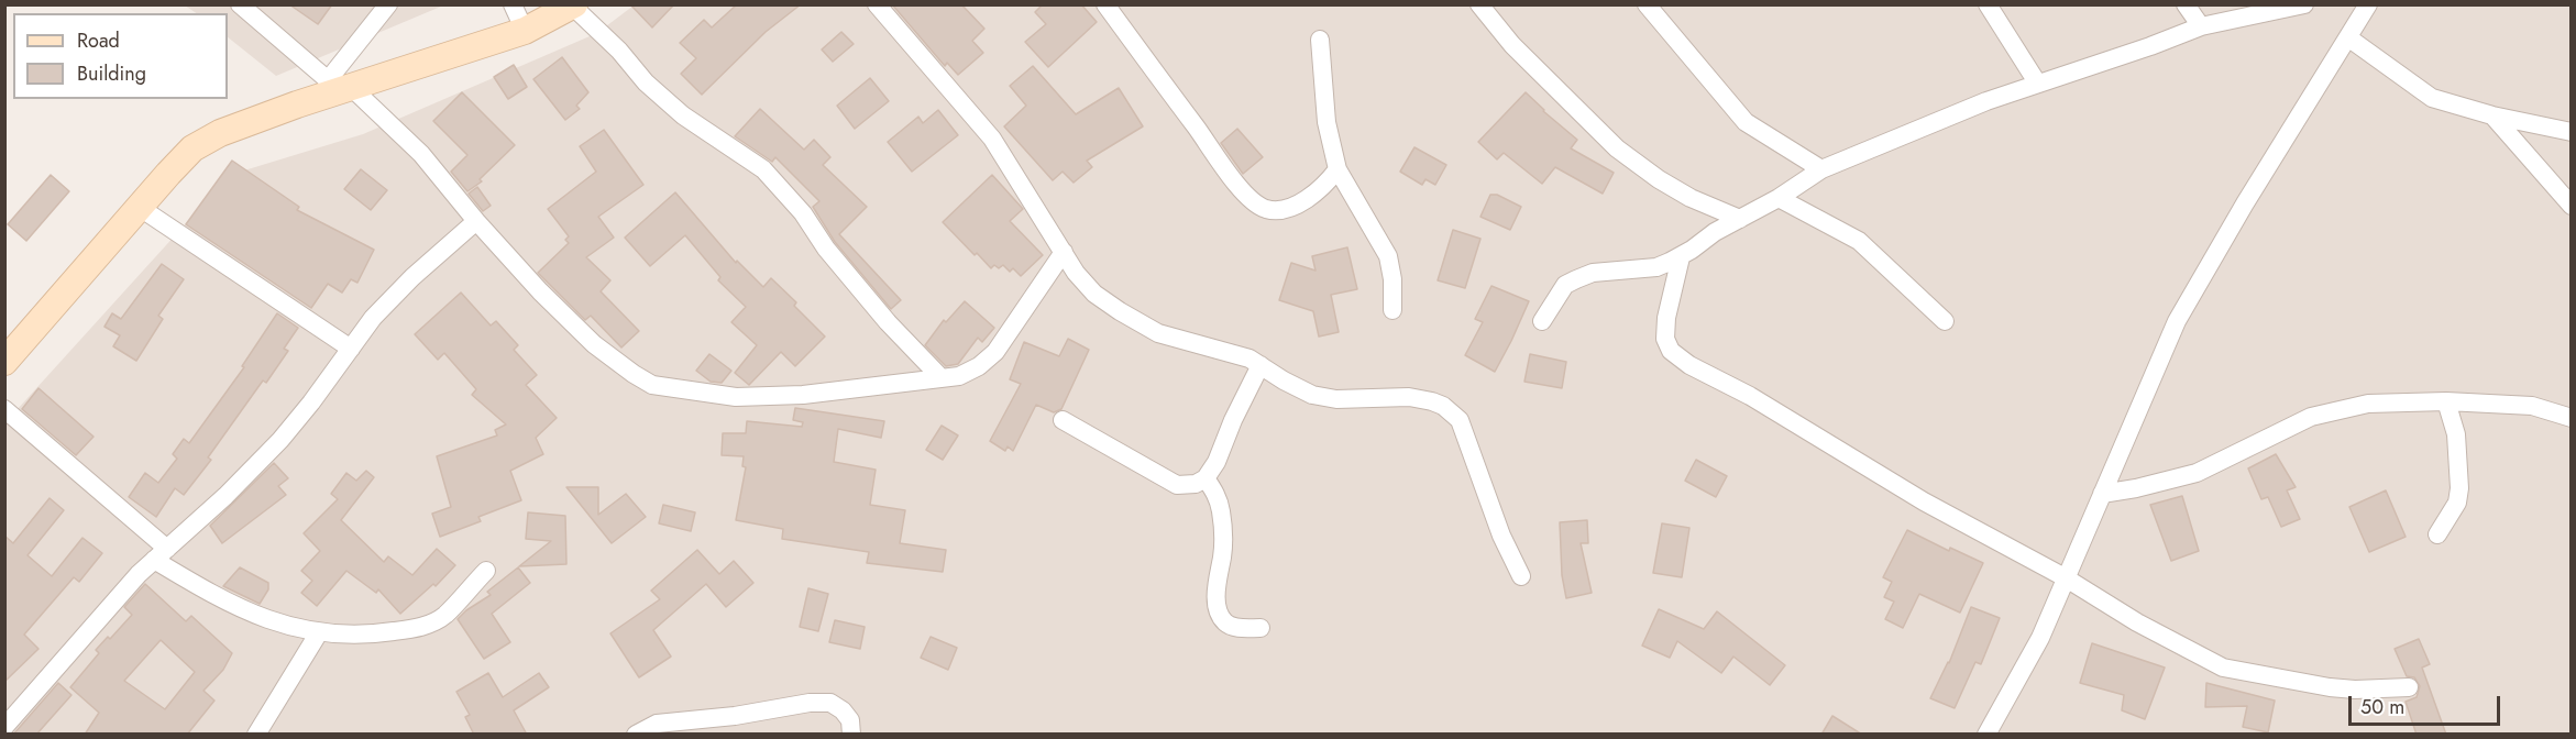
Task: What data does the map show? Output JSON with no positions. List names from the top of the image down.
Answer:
{
  "legend": ["Road", "Building"],
  "scale_bar": "50 m"
}
